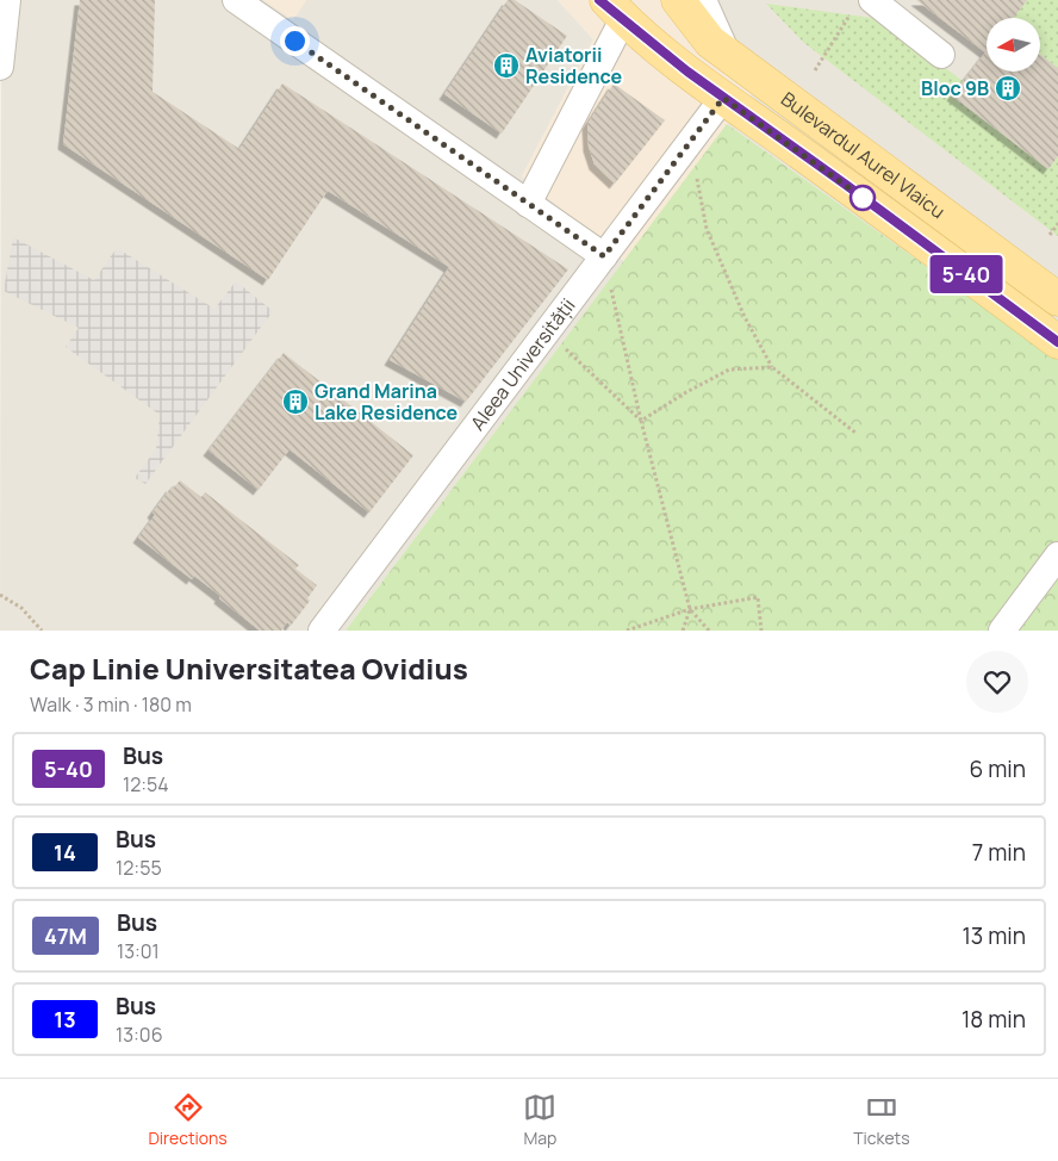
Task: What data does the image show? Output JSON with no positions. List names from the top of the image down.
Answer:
{
  "streets": {
    "main road": ["Bulevardul Aurel Vlaicu"],
    "street": ["Aleea Universității"]
  },
  "crossings": [
    ["Bulevardul Aurel Vlaicu", "Aleea Universității"]
  ],
  "places": {
    "building": ["Aviatorii Residence", "Bloc 9B", "Grand Marina Lake Residence"]
  },
  "lines": ["bus line 5-40"],
  "north": "left",
  "page": {
    "on_map": "5-40",
    "heading": ["Cap Linie Universitatea Ovidius", "Walk · 3 min · 180 m"],
    "list": [
      {
        "mark": "5-40",
        "name": "Bus",
        "note": "12:54",
        "value": "6 min"
      },
      {
        "mark": "14",
        "name": "Bus",
        "note": "12:55",
        "value": "7 min"
      },
      {
        "mark": "47M",
        "name": "Bus",
        "note": "13:01",
        "value": "13 min"
      },
      {
        "mark": "13",
        "name": "Bus",
        "note": "13:06",
        "value": "18 min"
      }
    ],
    "tabs": ["Directions", "Map", "Tickets"]
  }
}
